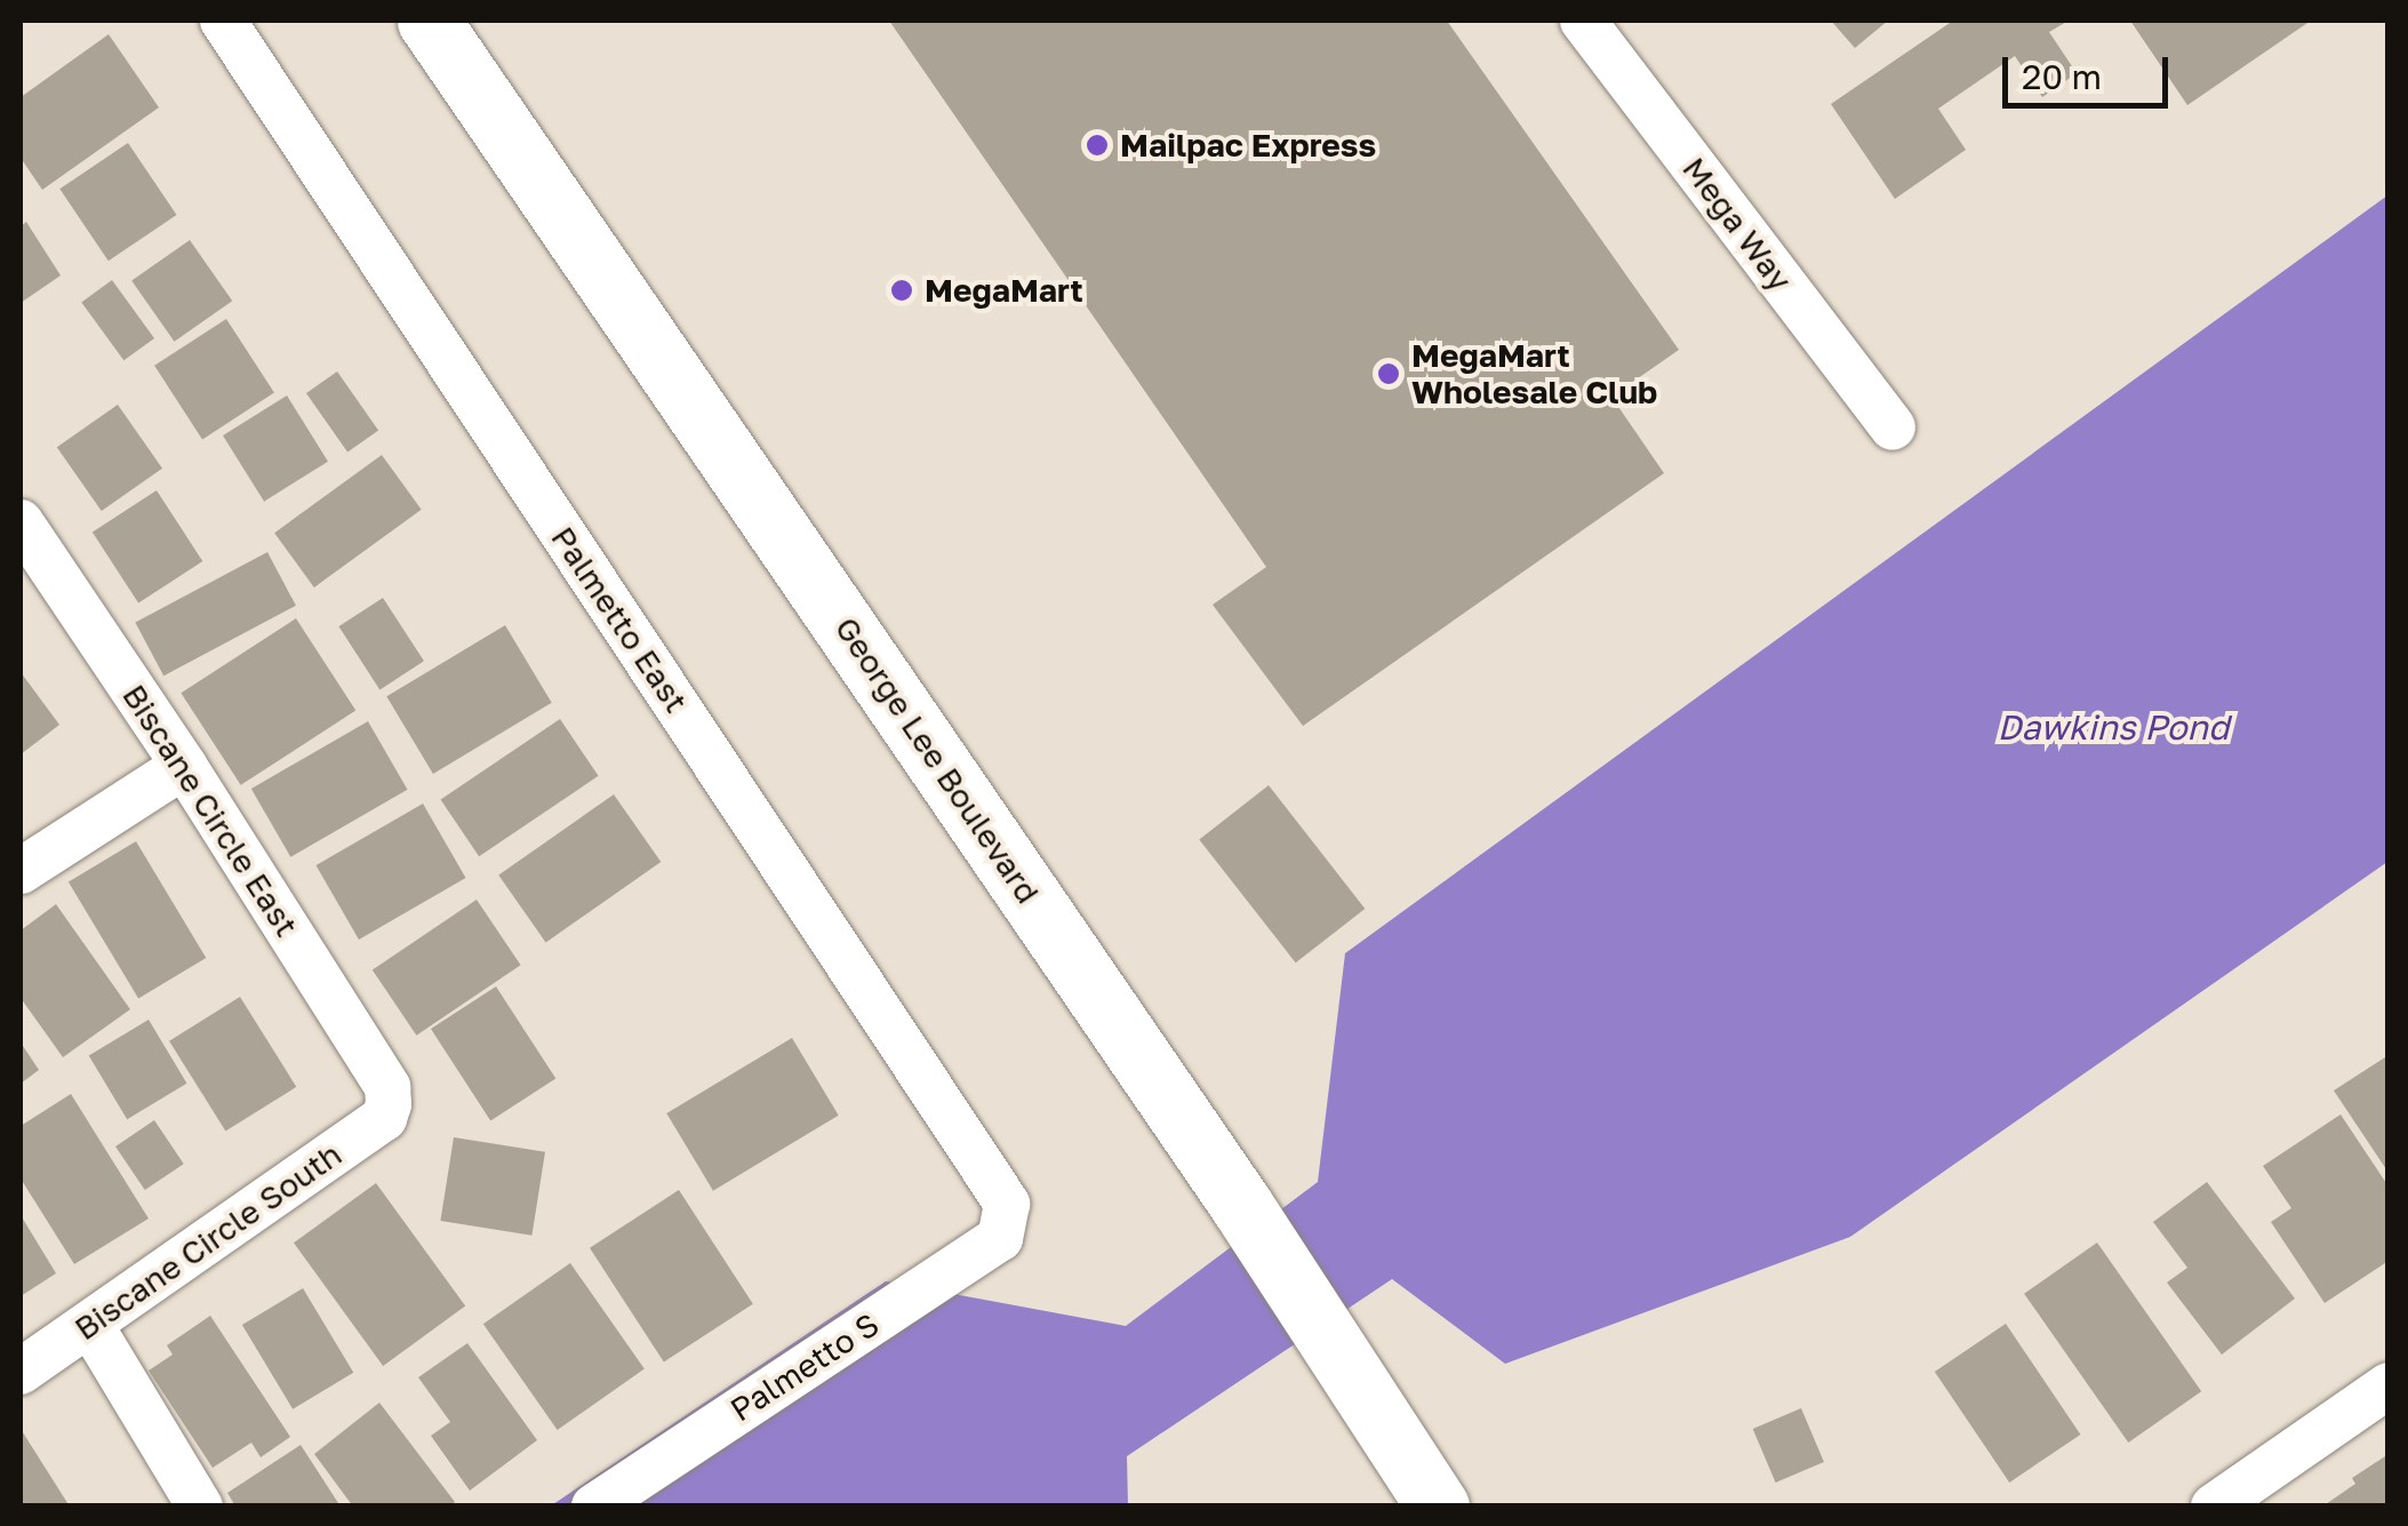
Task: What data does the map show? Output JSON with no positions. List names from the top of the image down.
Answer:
{
  "streets": {
    "main road": ["George Lee Boulevard"],
    "street": [
      "Mega Way",
      "Palmetto East",
      "Biscane Circle East",
      "Biscane Circle South",
      "Palmetto S"
    ]
  },
  "crossings": [
    ["Palmetto East", "Palmetto S"],
    ["Biscane Circle East", "Biscane Circle South"]
  ],
  "water": ["Dawkins Pond"],
  "places": ["Mailpac Express", "MegaMart", "MegaMart Wholesale Club"],
  "scale_bar": "20 m"
}
